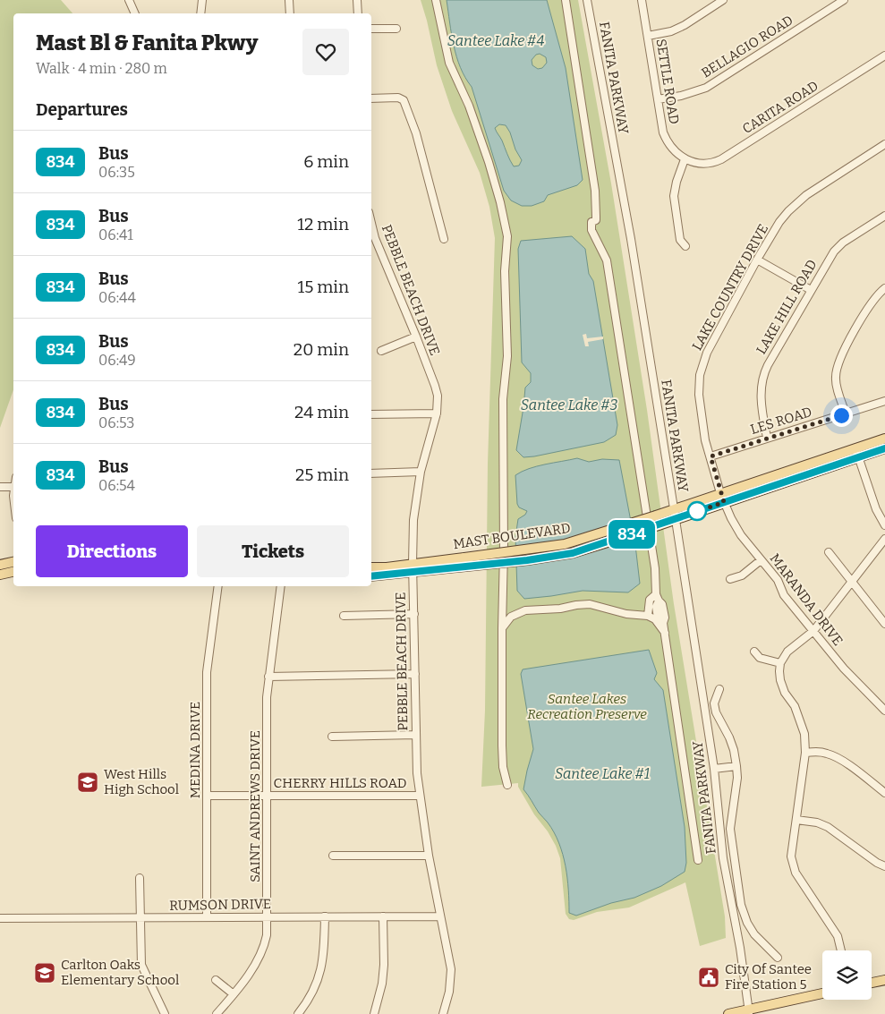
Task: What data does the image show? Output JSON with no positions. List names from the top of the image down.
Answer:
{
  "streets": {
    "main road": ["MAST BOULEVARD"],
    "street": [
      "BELLAGIO ROAD",
      "FANITA PARKWAY",
      "SETTLE ROAD",
      "CARITA ROAD",
      "LAKE COUNTRY DRIVE",
      "PEBBLE BEACH DRIVE",
      "LAKE HILL ROAD",
      "LES ROAD",
      "MARANDA DRIVE",
      "MEDINA DRIVE",
      "CHERRY HILLS ROAD",
      "SAINT ANDREWS DRIVE",
      "RUMSON DRIVE"
    ]
  },
  "crossings": [
    ["BELLAGIO ROAD", "SETTLE ROAD"],
    ["FANITA PARKWAY", "MAST BOULEVARD"],
    ["SETTLE ROAD", "CARITA ROAD"],
    ["LAKE COUNTRY DRIVE", "LES ROAD"],
    ["LAKE COUNTRY DRIVE", "MAST BOULEVARD"],
    ["LAKE COUNTRY DRIVE", "MARANDA DRIVE"],
    ["PEBBLE BEACH DRIVE", "MAST BOULEVARD"],
    ["PEBBLE BEACH DRIVE", "CHERRY HILLS ROAD"],
    ["PEBBLE BEACH DRIVE", "RUMSON DRIVE"],
    ["LAKE HILL ROAD", "LES ROAD"],
    ["MAST BOULEVARD", "MARANDA DRIVE"],
    ["MEDINA DRIVE", "CHERRY HILLS ROAD"],
    ["MEDINA DRIVE", "RUMSON DRIVE"],
    ["CHERRY HILLS ROAD", "SAINT ANDREWS DRIVE"],
    ["SAINT ANDREWS DRIVE", "RUMSON DRIVE"]
  ],
  "water": ["Santee Lake #4", "Santee Lake #3", "Santee Lake #1"],
  "parks": ["Santee Lakes Recreation Preserve"],
  "places": {
    "school or university": ["West Hills High School", "Carlton Oaks Elementary School"],
    "public building": ["City Of Santee Fire Station 5"]
  },
  "lines": ["bus line 834"],
  "page": {
    "on_map": "834",
    "heading": [
      ["Mast Bl & Fanita Pkwy", "Walk · 4 min · 280 m"],
      "Departures"
    ],
    "list": [
      {
        "mark": "834",
        "name": "Bus",
        "note": "06:35",
        "value": "6 min"
      },
      {
        "mark": "834",
        "name": "Bus",
        "note": "06:41",
        "value": "12 min"
      },
      {
        "mark": "834",
        "name": "Bus",
        "note": "06:44",
        "value": "15 min"
      },
      {
        "mark": "834",
        "name": "Bus",
        "note": "06:49",
        "value": "20 min"
      },
      {
        "mark": "834",
        "name": "Bus",
        "note": "06:53",
        "value": "24 min"
      },
      {
        "mark": "834",
        "name": "Bus",
        "note": "06:54",
        "value": "25 min"
      }
    ],
    "buttons": ["Directions", "Tickets"]
  }
}
